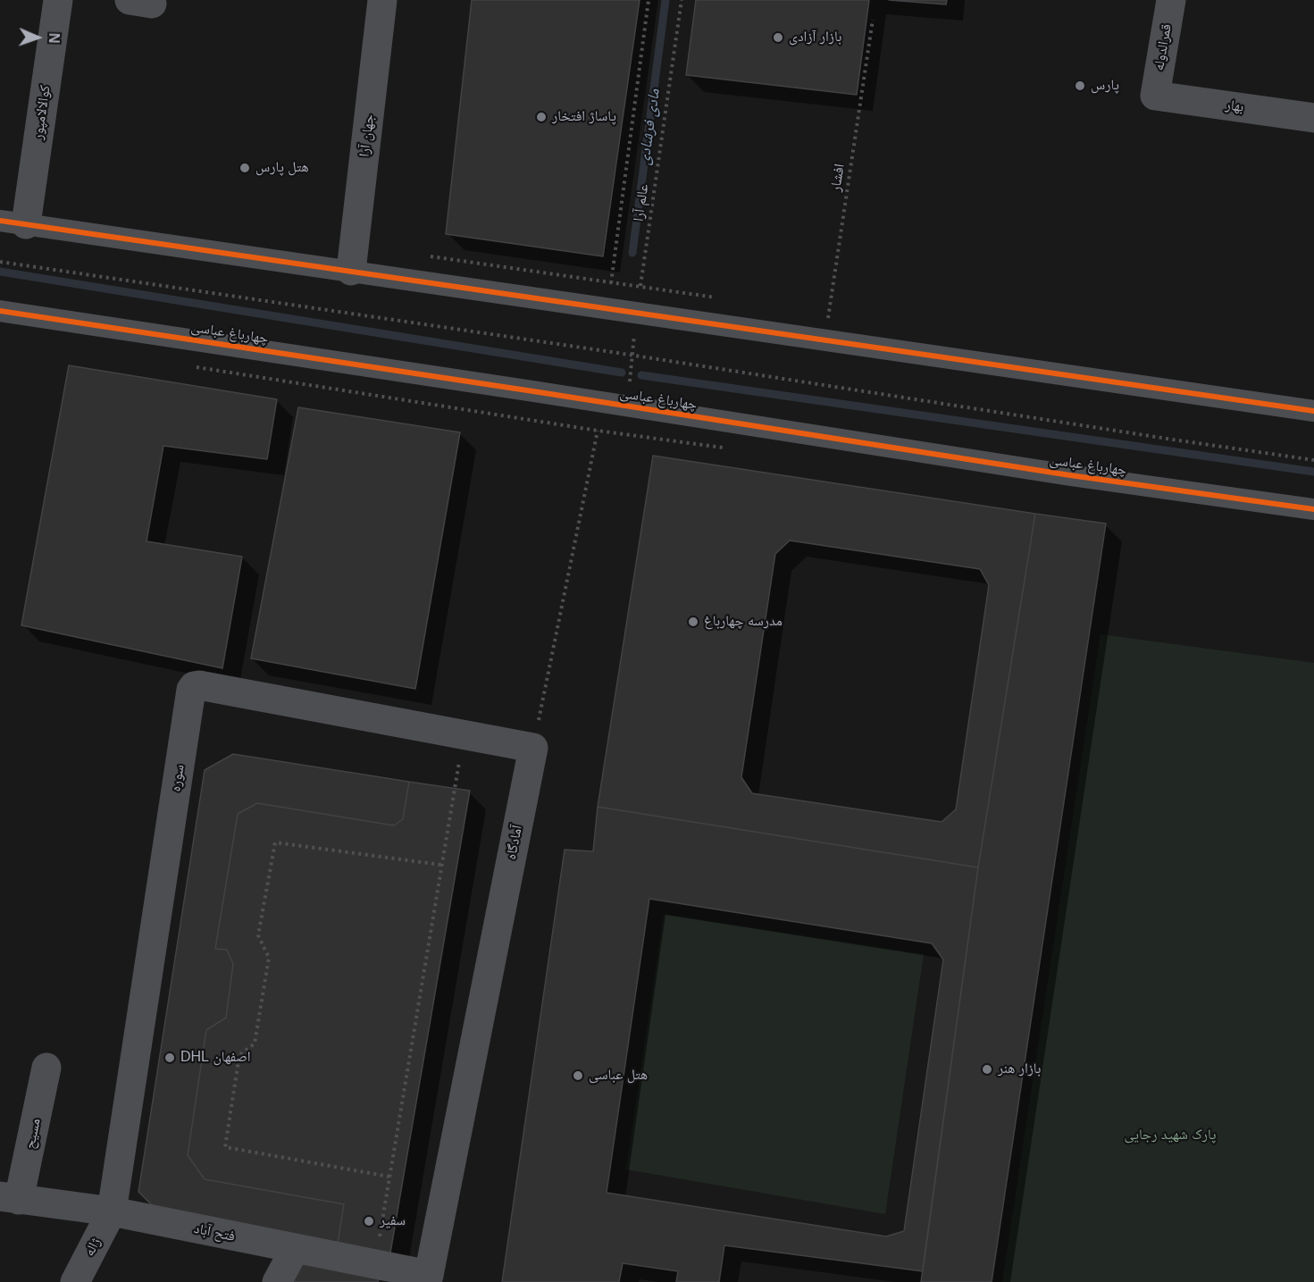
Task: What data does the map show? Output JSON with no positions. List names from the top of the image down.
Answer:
{
  "streets": {
    "street": [
      "قمرالدوله",
      "بهار",
      "کوالالامپور",
      "جهان آرا",
      "چهارباغ عباسی",
      "سوره",
      "آمادگاه",
      "مسیح",
      "فتح آباد",
      "ژاله"
    ],
    "path": ["افشار", "عالم آرا"]
  },
  "crossings": [
    ["قمرالدوله", "بهار"],
    ["عالم آرا", "چهارباغ عباسی"],
    ["سوره", "آمادگاه"],
    ["سوره", "فتح آباد"],
    ["سوره", "ژاله"],
    ["آمادگاه", "فتح آباد"],
    ["مسیح", "فتح آباد"],
    ["فتح آباد", "ژاله"]
  ],
  "water": ["مادی فرشادی"],
  "parks": ["پارک شهید رجایی"],
  "places": [
    "بازار آزادی",
    "پارس",
    "پاساژ افتخار",
    "هتل پارس",
    "مدرسه چهارباغ",
    "DHL اصفهان",
    "بازار هنر",
    "هتل عباسی",
    "سفیر"
  ],
  "north": "right"
}
